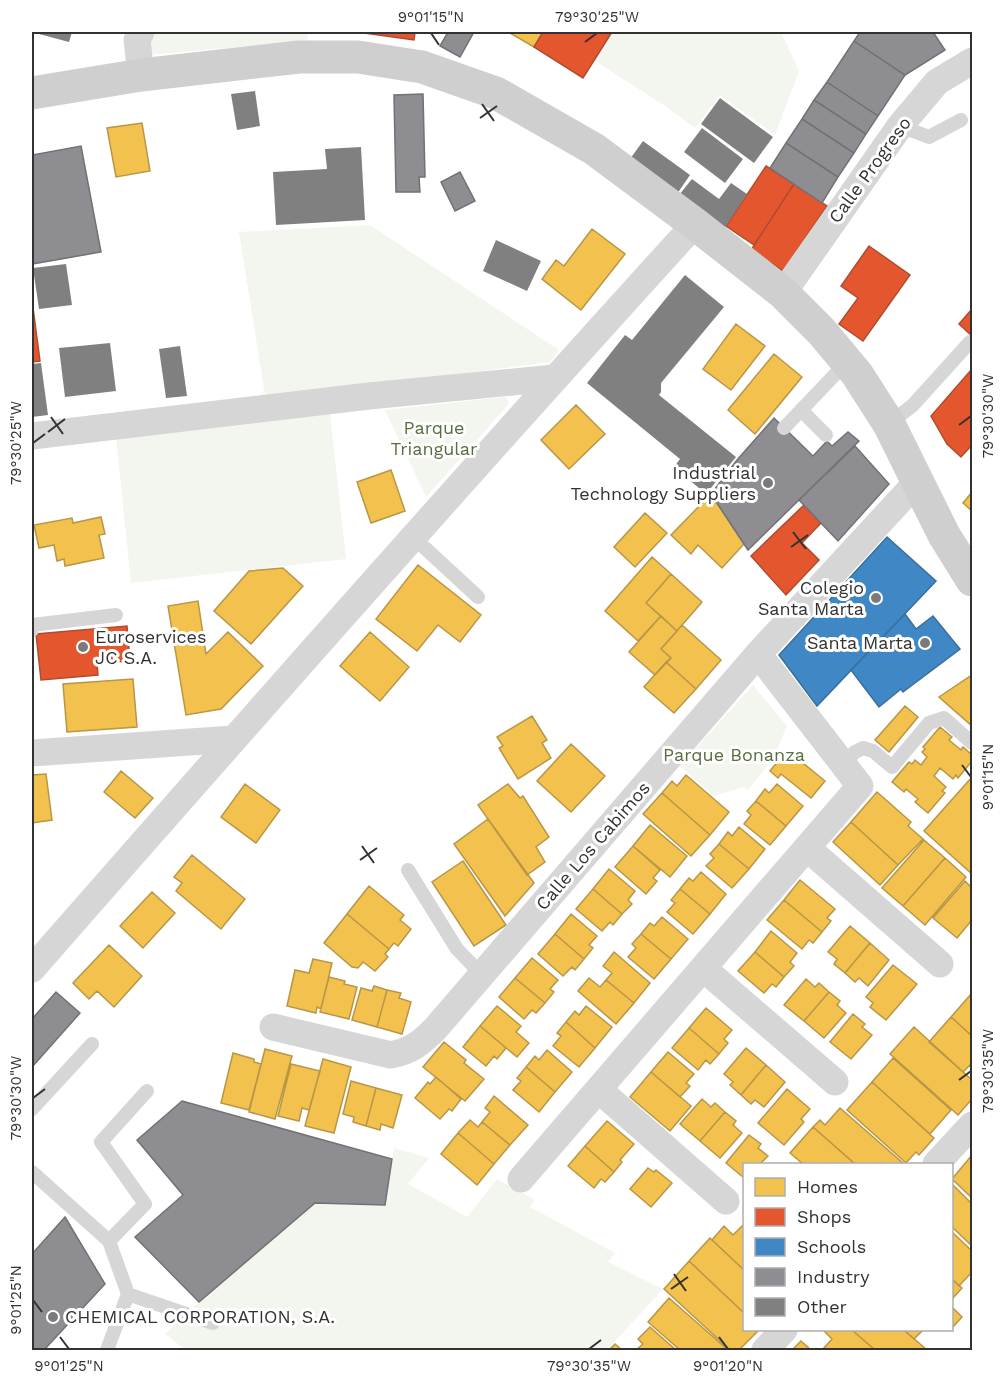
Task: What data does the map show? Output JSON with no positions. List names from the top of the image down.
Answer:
{
  "streets": {
    "street": ["Calle Progreso", "Calle Los Cabimos"]
  },
  "parks": ["Parque Triangular", "Parque Bonanza"],
  "places": [
    "Industrial Technology Suppliers",
    "Colegio Santa Marta",
    "Santa Marta",
    "Euroservices JC S.A.",
    "CHEMICAL CORPORATION, S.A."
  ],
  "legend": [
    "Homes",
    "Shops",
    "Schools",
    "Industry",
    "Other"
  ],
  "coordinates": [
    "9°01'15\"N",
    "79°30'25\"W",
    "79°30'30\"W",
    "79°30'35\"W",
    "9°01'25\"N",
    "9°01'20\"N"
  ]
}
